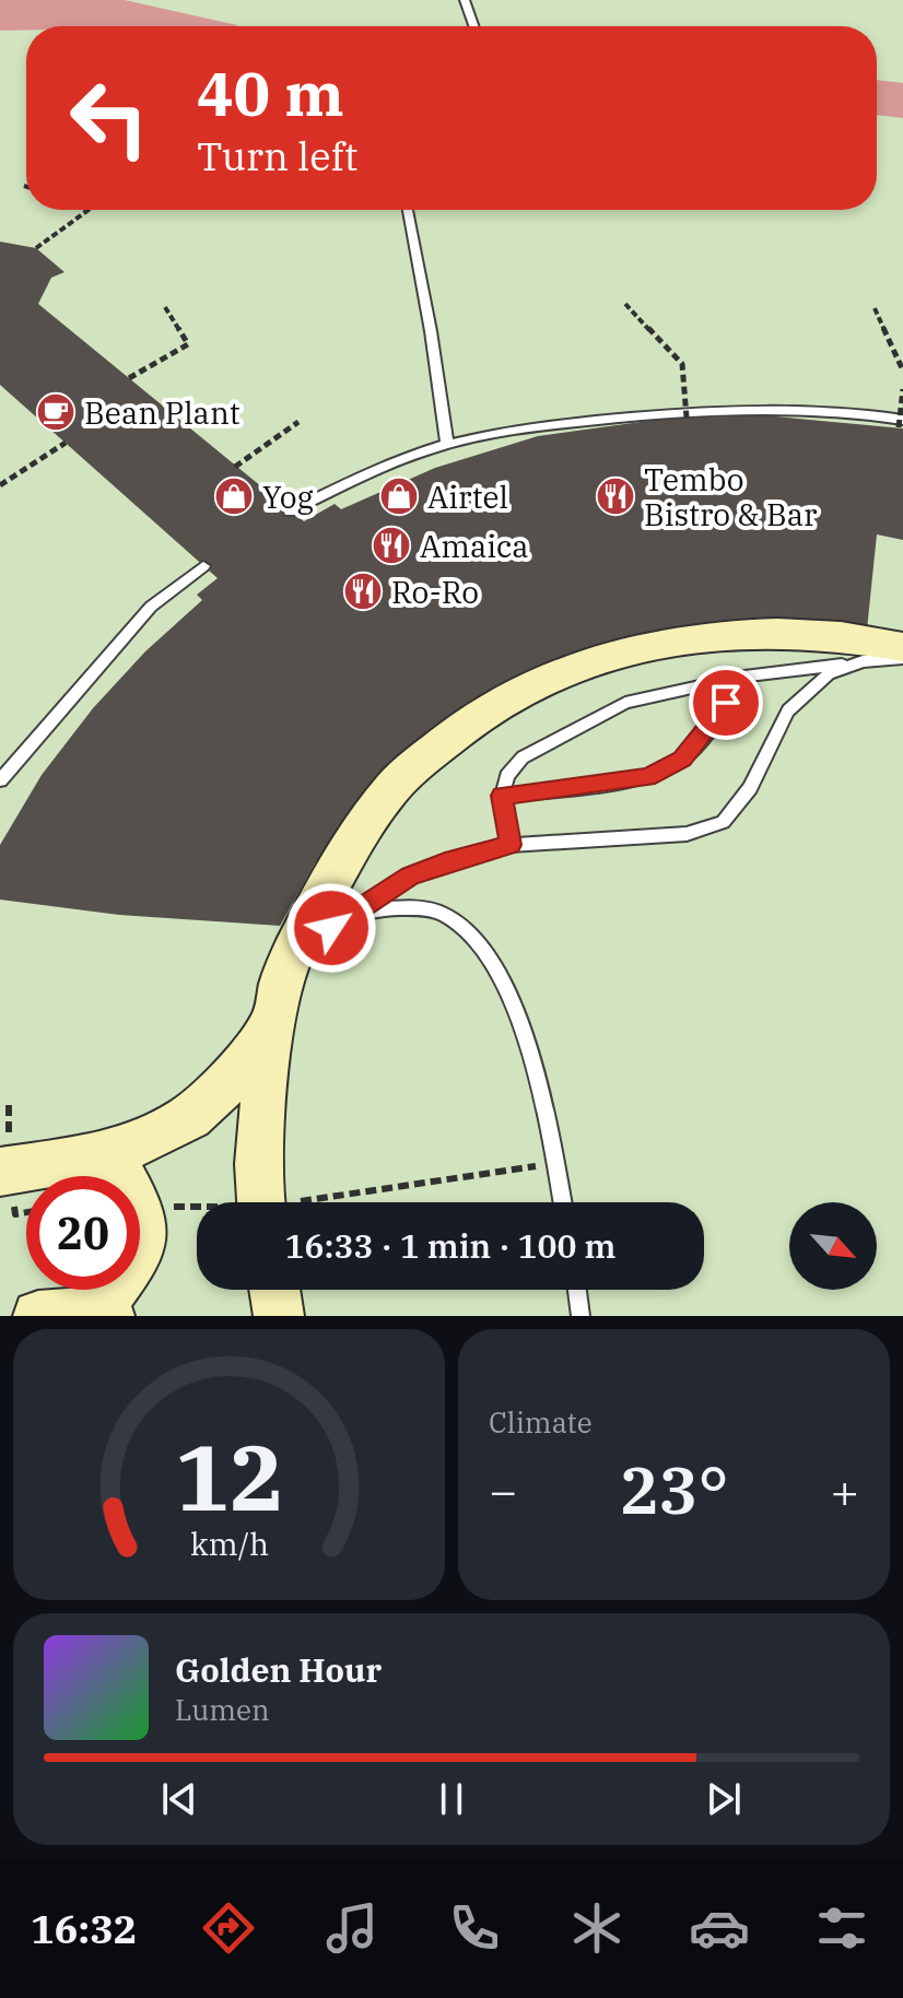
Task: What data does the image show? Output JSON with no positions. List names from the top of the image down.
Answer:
{
  "places": {
    "cafe": ["Bean Plant"],
    "shop": ["Yog", "Airtel"],
    "restaurant": ["Tembo Bistro & Bar", "Amaica", "Ro-Ro"]
  },
  "north": "bottom right",
  "page": {
    "turn": ["40 m", "Turn left"],
    "limit": "20",
    "trip": "16:33 · 1 min · 100 m",
    "tile": "Climate",
    "heat": ["−", "23°", "+"],
    "song": ["Golden Hour", "Lumen"],
    "tabs": "16:32",
    "gauge": ["12", "km/h"]
  }
}
